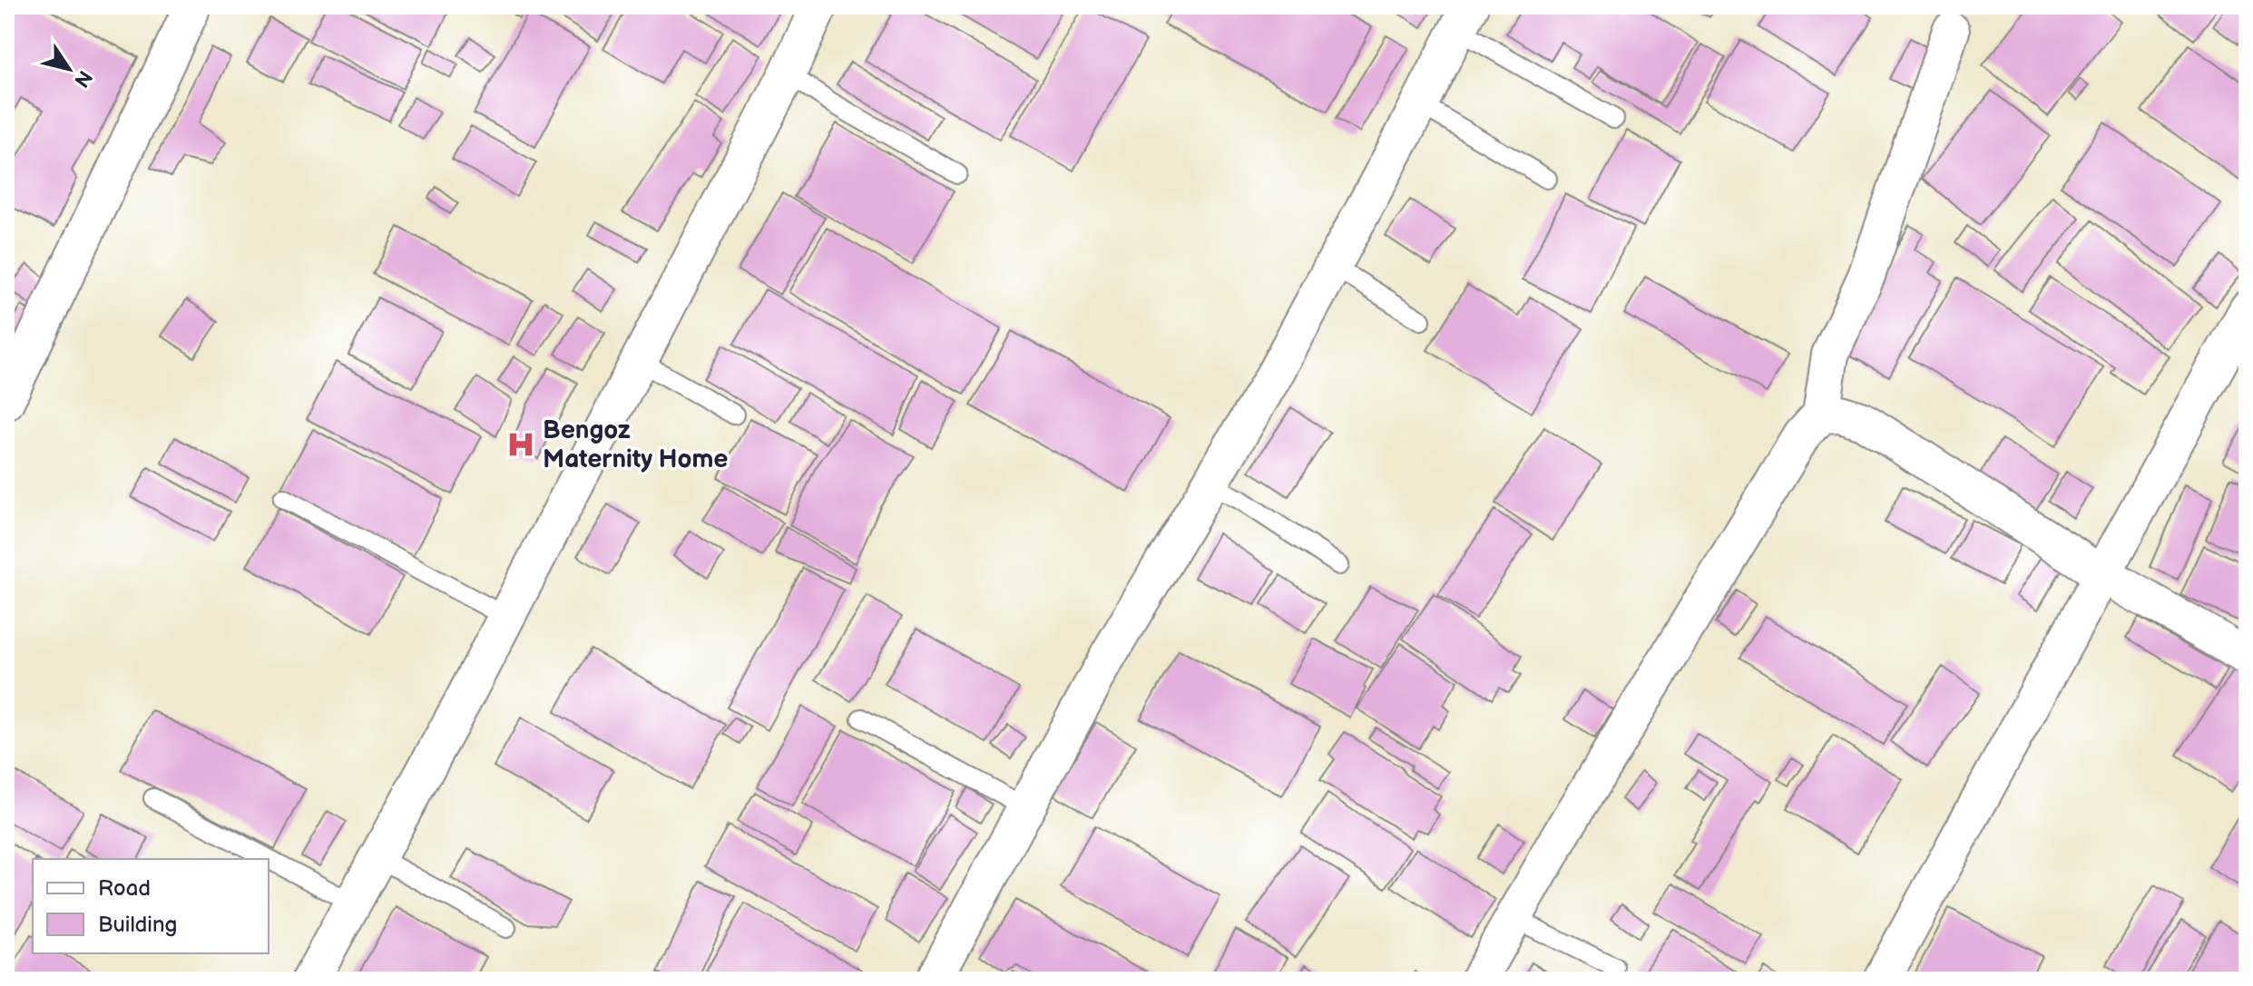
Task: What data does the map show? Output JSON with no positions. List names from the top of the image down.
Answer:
{
  "places": {
    "hospital": ["Bengoz Maternity Home"]
  },
  "legend": ["Road", "Building"],
  "north": "bottom right"
}
